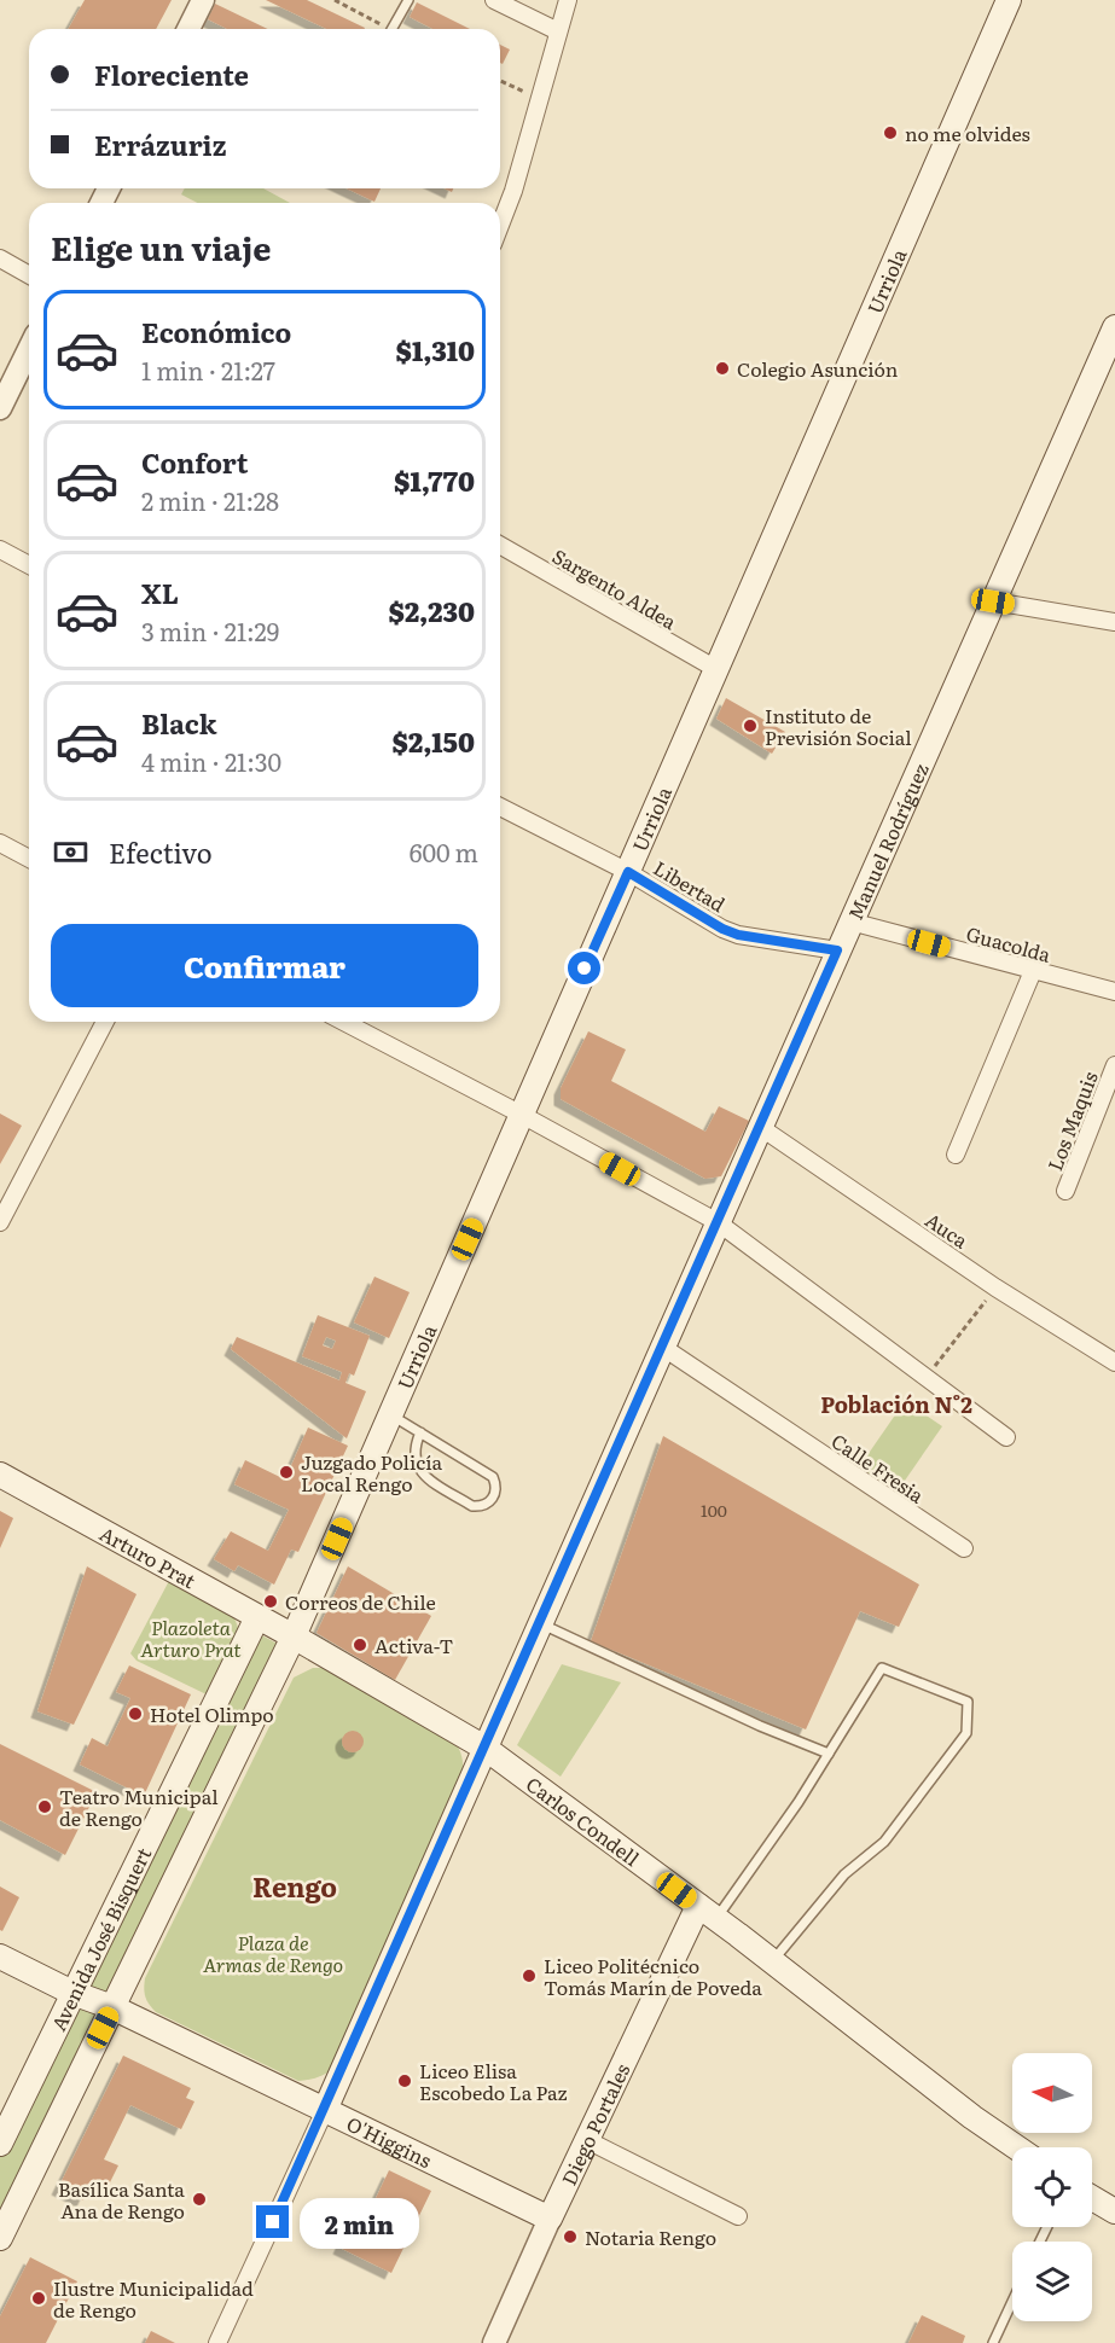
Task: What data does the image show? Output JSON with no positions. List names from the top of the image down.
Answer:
{
  "streets": {
    "main road": [
      "Urriola",
      "Manuel Rodríguez",
      "Arturo Prat",
      "Carlos Condell",
      "Avenida José Bisquert",
      "Diego Portales",
      "O'Higgins"
    ],
    "street": [
      "Sargento Aldea",
      "Libertad",
      "Guacolda",
      "Los Maquis",
      "Auca",
      "Calle Fresia"
    ]
  },
  "crossings": [
    ["Urriola", "Sargento Aldea"],
    ["Urriola", "Libertad"],
    ["Urriola", "Arturo Prat"],
    ["Urriola", "Carlos Condell"],
    ["Manuel Rodríguez", "Libertad"],
    ["Manuel Rodríguez", "Guacolda"],
    ["Manuel Rodríguez", "Auca"],
    ["Manuel Rodríguez", "Calle Fresia"],
    ["Manuel Rodríguez", "Carlos Condell"],
    ["Manuel Rodríguez", "O'Higgins"],
    ["Arturo Prat", "Carlos Condell"],
    ["Arturo Prat", "Avenida José Bisquert"],
    ["Carlos Condell", "Diego Portales"],
    ["Avenida José Bisquert", "O'Higgins"],
    ["Diego Portales", "O'Higgins"]
  ],
  "districts": ["Población N°2", "Rengo"],
  "parks": ["Plazoleta Arturo Prat", "Plaza de Armas de Rengo"],
  "places": [
    "no me olvides",
    "Colegio Asunción",
    "Instituto de Previsión Social",
    "Juzgado Policía Local Rengo",
    "Correos de Chile",
    "Activa-T",
    "Hotel Olimpo",
    "Teatro Municipal de Rengo",
    "Liceo Politécnico Tomás Marín de Poveda",
    "Liceo Elisa Escobedo La Paz",
    "Basílica Santa Ana de Rengo",
    "Notaria Rengo",
    "Ilustre Municipalidad de Rengo"
  ],
  "house_numbers": ["100"],
  "north": "left",
  "page": {
    "banner": ["Floreciente", "Errázuriz"],
    "heading": "Elige un viaje",
    "list": [
      {
        "name": "Económico",
        "note": "1 min · 21:27",
        "value": "$1,310"
      },
      {
        "name": "Confort",
        "note": "2 min · 21:28",
        "value": "$1,770"
      },
      {
        "name": "XL",
        "note": "3 min · 21:29",
        "value": "$2,230"
      },
      {
        "name": "Black",
        "note": "4 min · 21:30",
        "value": "$2,150"
      }
    ],
    "pay": ["Efectivo", "600 m"],
    "buttons": "Confirmar",
    "bubble": "2 min"
  }
}
